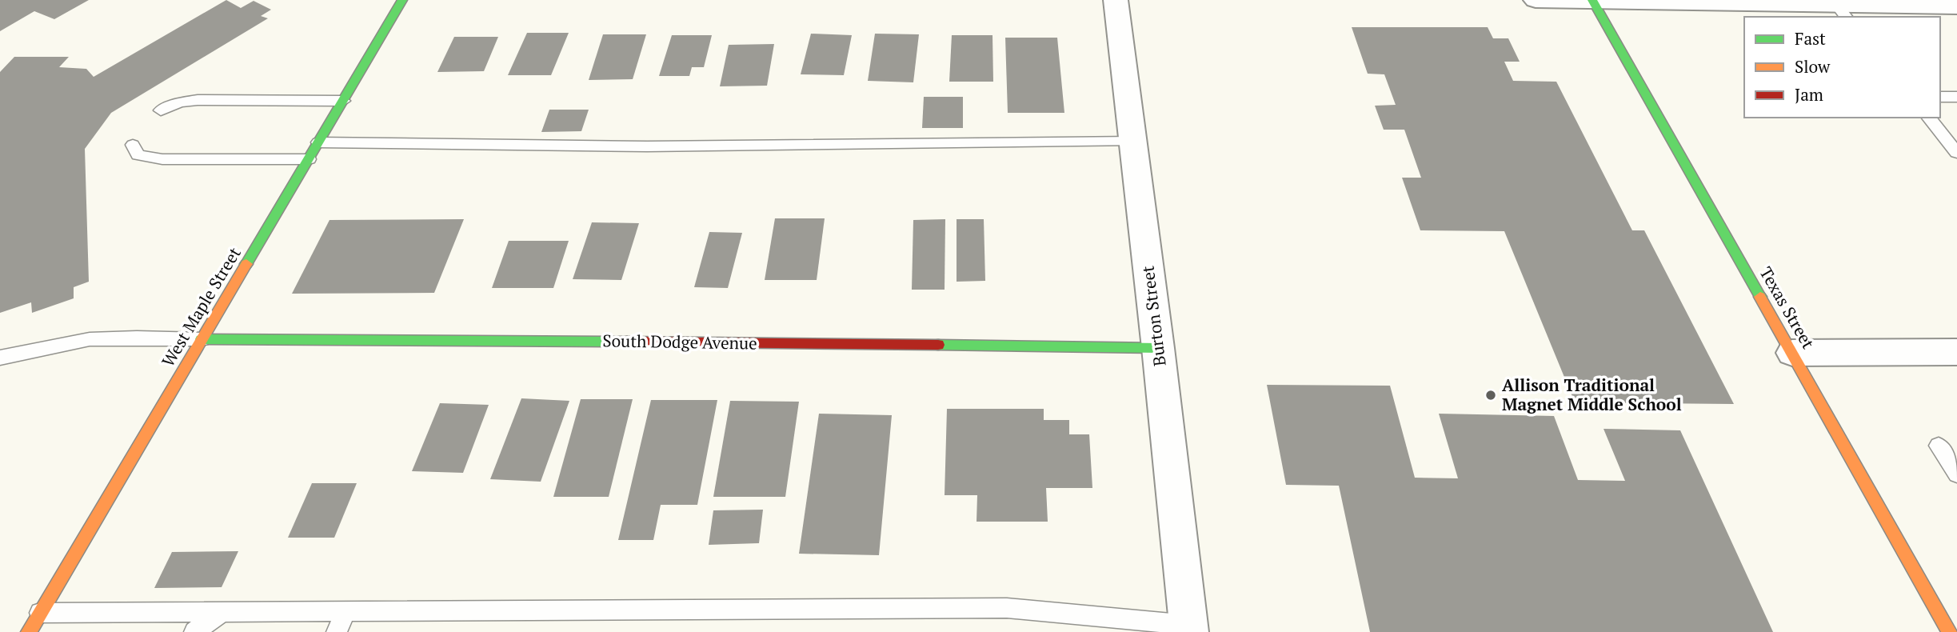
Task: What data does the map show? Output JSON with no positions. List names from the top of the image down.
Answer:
{
  "streets": {
    "street": [
      "West Maple Street",
      "Texas Street",
      "Burton Street",
      "South Dodge Avenue"
    ]
  },
  "crossings": [
    ["West Maple Street", "South Dodge Avenue"],
    ["Burton Street", "South Dodge Avenue"]
  ],
  "places": ["Allison Traditional Magnet Middle School"],
  "legend": ["Fast", "Slow", "Jam"]
}
